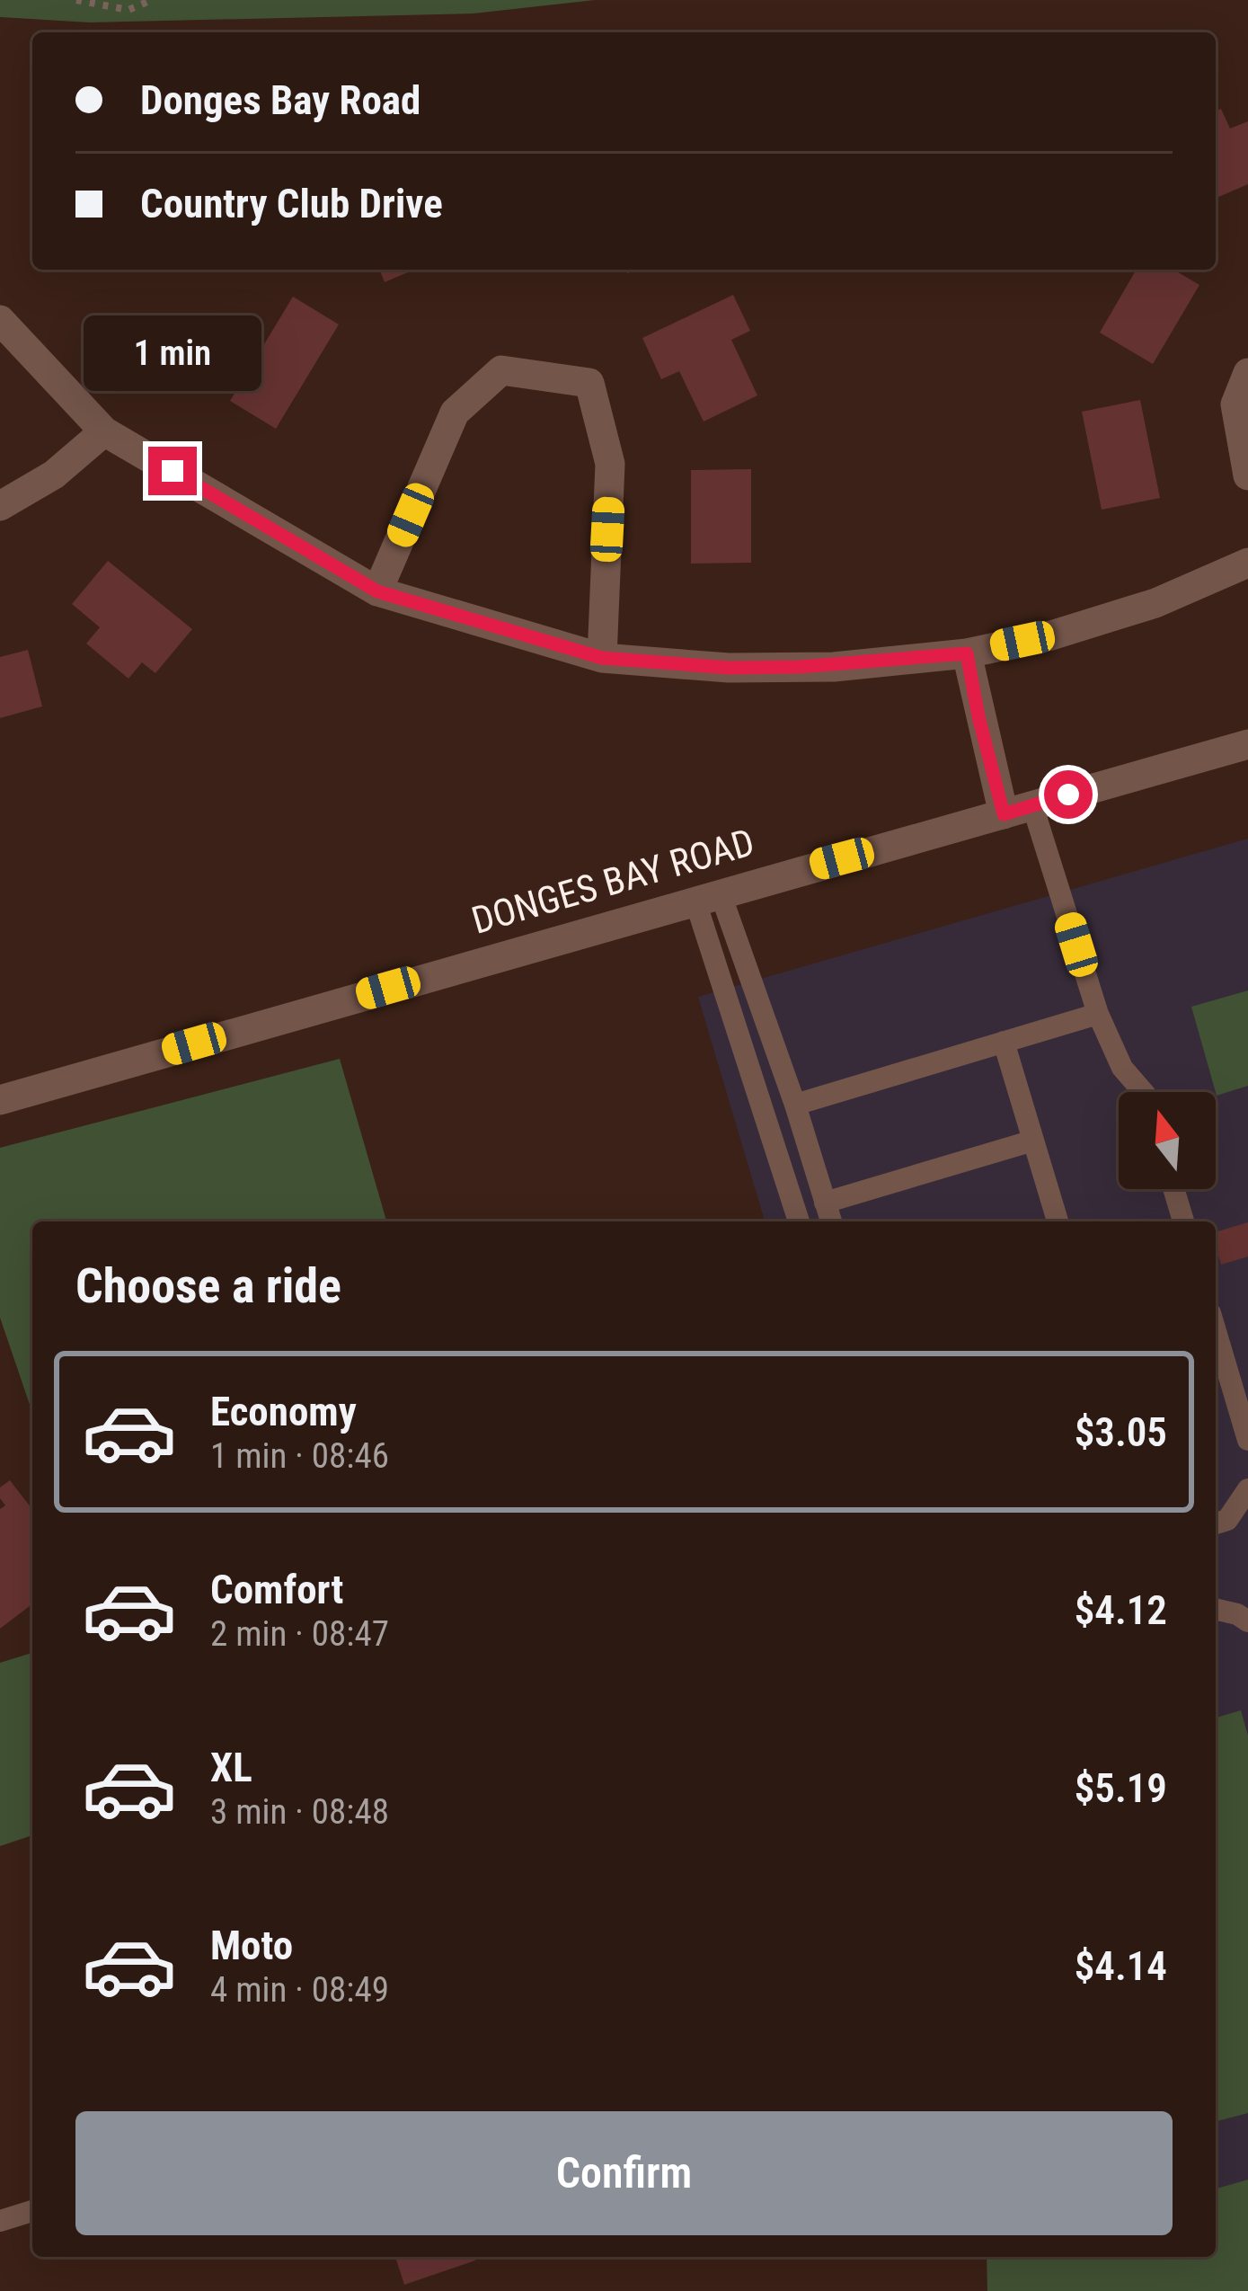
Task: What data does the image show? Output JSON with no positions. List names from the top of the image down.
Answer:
{
  "streets": {
    "street": ["DONGES BAY ROAD"]
  },
  "north": "top",
  "page": {
    "banner": ["Donges Bay Road", "Country Club Drive"],
    "bubble": "1 min",
    "heading": "Choose a ride",
    "list": [
      {
        "name": "Economy",
        "note": "1 min · 08:46",
        "value": "$3.05"
      },
      {
        "name": "Comfort",
        "note": "2 min · 08:47",
        "value": "$4.12"
      },
      {
        "name": "XL",
        "note": "3 min · 08:48",
        "value": "$5.19"
      },
      {
        "name": "Moto",
        "note": "4 min · 08:49",
        "value": "$4.14"
      }
    ],
    "buttons": "Confirm"
  }
}
